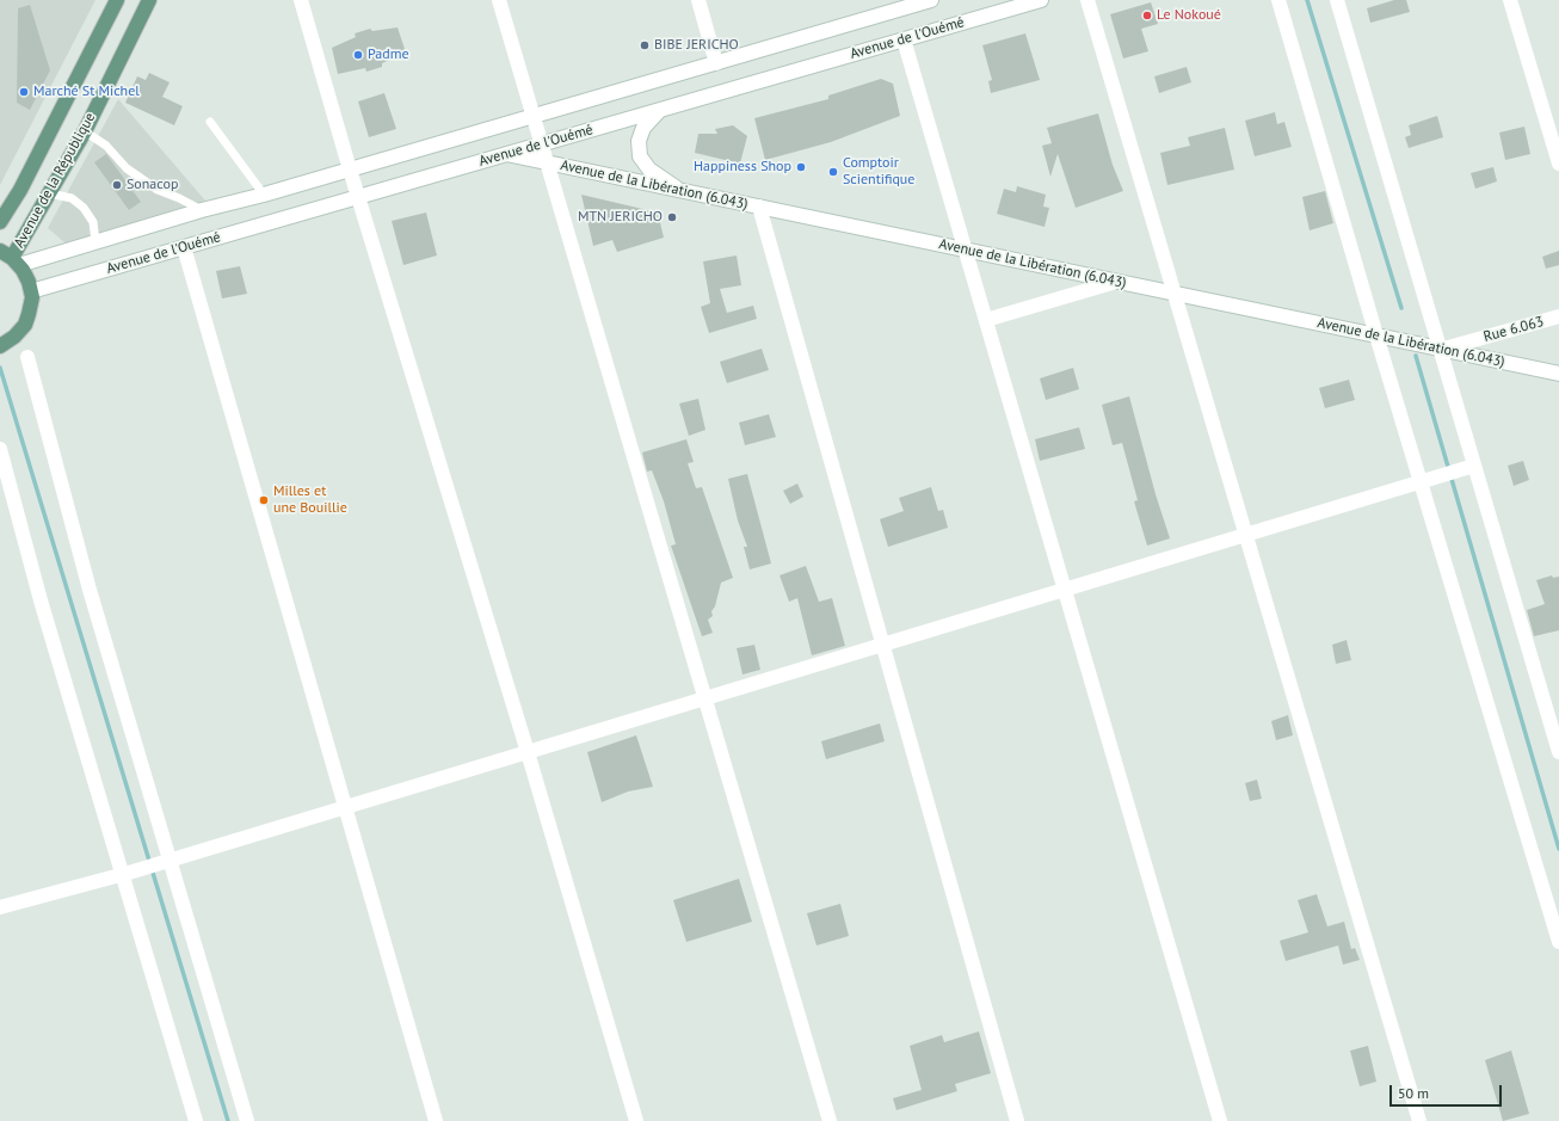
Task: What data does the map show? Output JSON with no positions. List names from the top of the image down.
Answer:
{
  "streets": {
    "main road": ["Avenue de la République"],
    "street": ["Avenue de l'Ouémé", "Avenue de la Libération (6.043)", "Rue 6.063"]
  },
  "crossings": [
    ["Avenue de l'Ouémé", "Avenue de la République"],
    ["Avenue de l'Ouémé", "Avenue de la Libération (6.043)"],
    ["Avenue de la Libération (6.043)", "Rue 6.063"]
  ],
  "places": [
    "Le Nokoué",
    "BIBE JERICHO",
    "Padme",
    "Marché St Michel",
    "Happiness Shop",
    "Comptoir Scientifique",
    "Sonacop",
    "MTN JERICHO",
    "Milles et une Bouillie"
  ],
  "scale_bar": "50 m"
}
